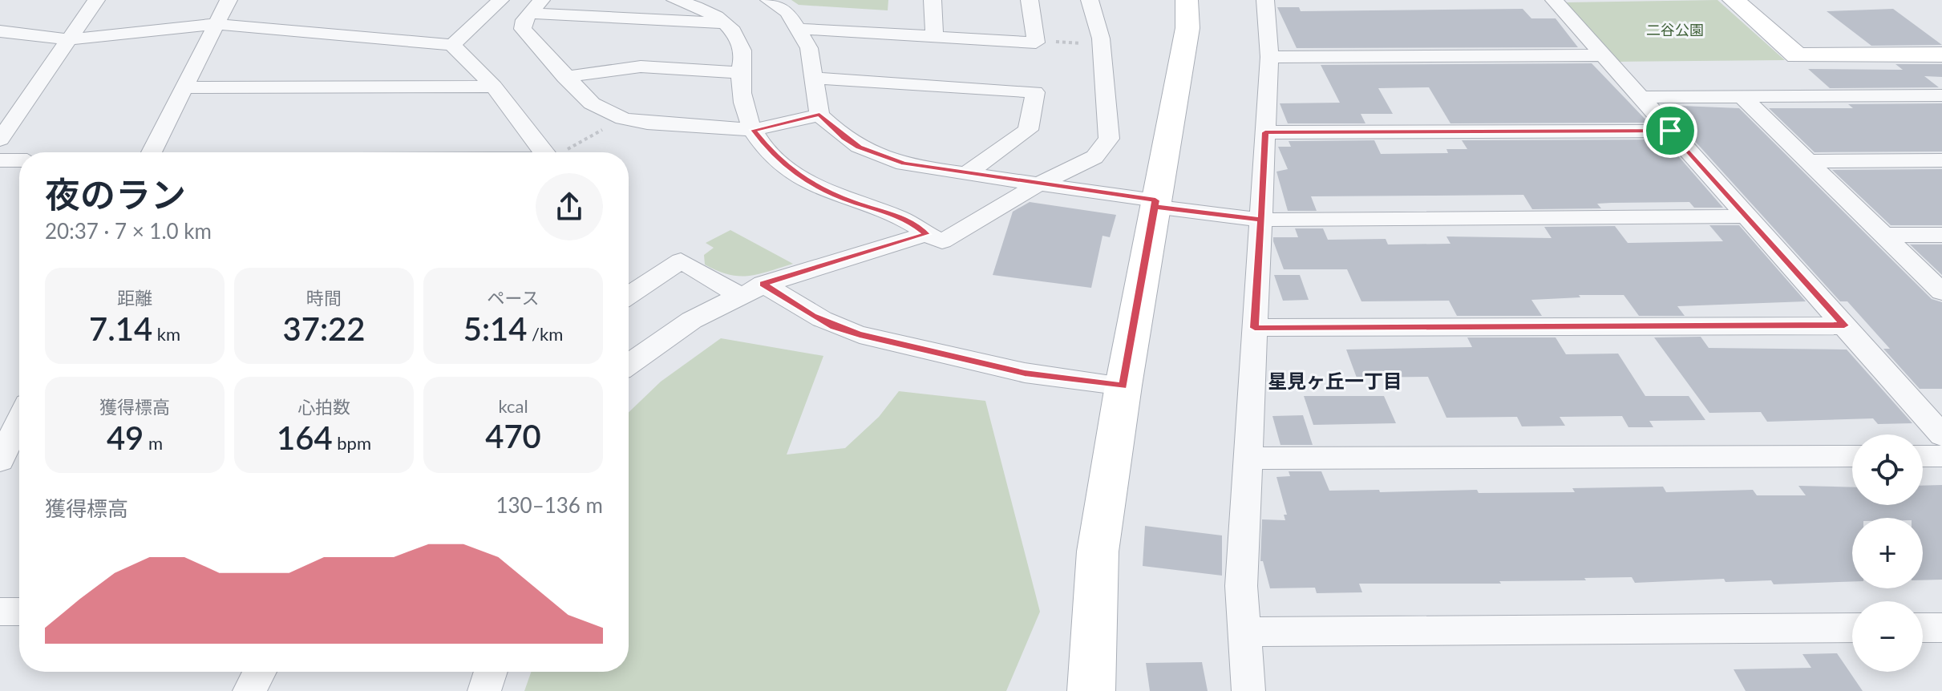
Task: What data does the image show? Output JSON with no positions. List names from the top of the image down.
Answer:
{
  "districts": ["星見ヶ丘一丁目"],
  "parks": ["二谷公園"],
  "page": {
    "heading": ["夜のラン", "20:37 · 7 × 1.0 km"],
    "stats": [
      ["距離", "7.14 km"],
      ["時間", "37:22"],
      ["ペース", "5:14 /km"],
      ["獲得標高", "49 m"],
      ["心拍数", "164 bpm"],
      ["kcal", "470"]
    ],
    "map_buttons": ["+", "−"],
    "chart": ["獲得標高", "130–136 m"]
  }
}
